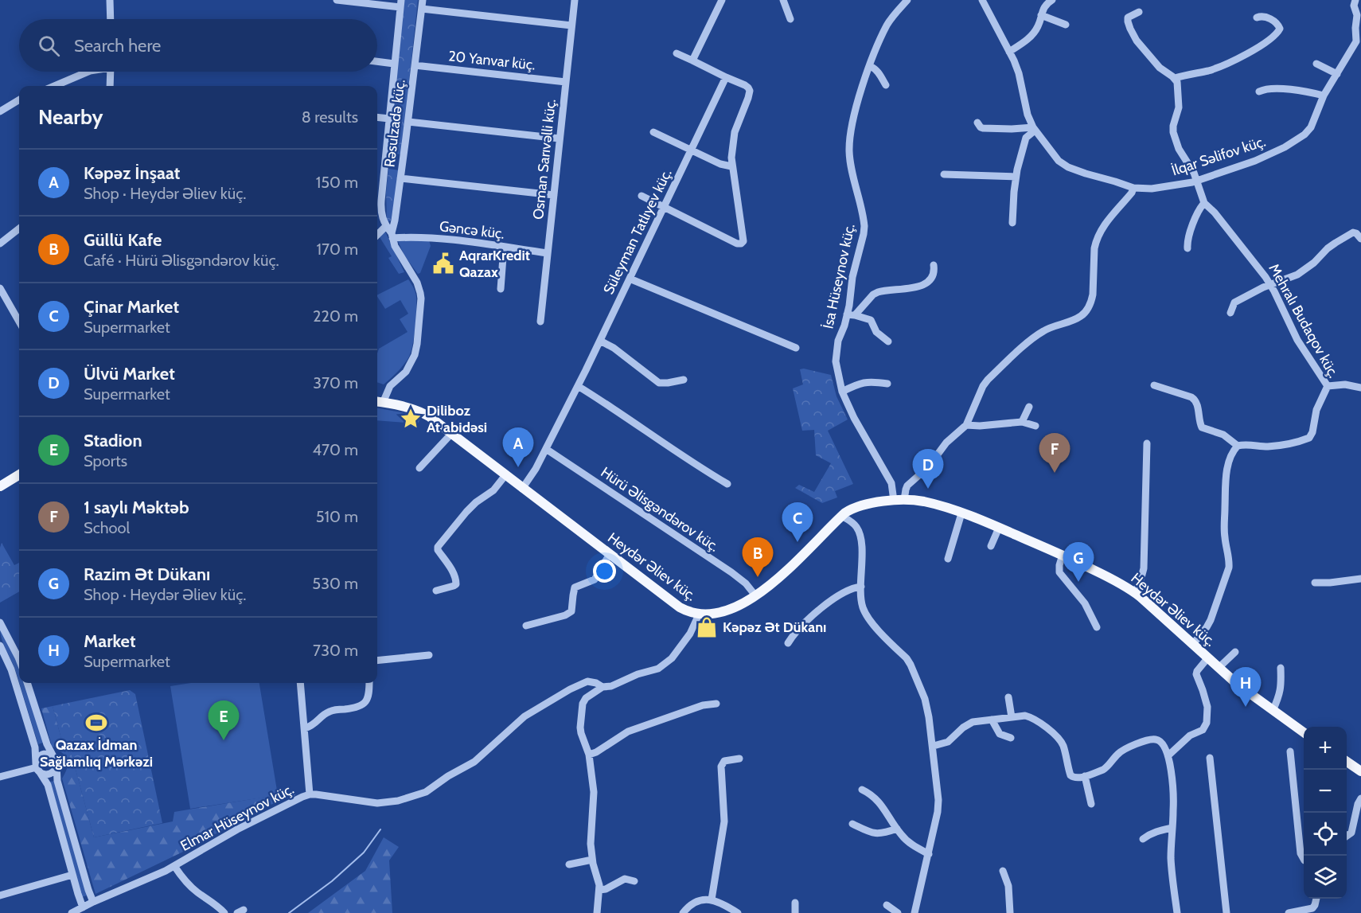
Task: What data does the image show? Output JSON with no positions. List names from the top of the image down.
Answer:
{
  "streets": {
    "main road": ["Heydər Əliev küç."],
    "street": [
      "20 Yanvar küç.",
      "Rəsulzadə küç.",
      "İlqar Səlifov küç.",
      "Osman Sarıvəlli küç.",
      "Gəncə küç.",
      "Süleyman Tatlıyev küç.",
      "İsa Hüseynov küç.",
      "Mehralı Budaqov küç.",
      "Hürü Əlisgəndərov küç.",
      "Elmar Hüseynov küç."
    ]
  },
  "crossings": [
    ["20 Yanvar küç.", "Rəsulzadə küç."],
    ["20 Yanvar küç.", "Osman Sarıvəlli küç."],
    ["Rəsulzadə küç.", "Gəncə küç."],
    ["İlqar Səlifov küç.", "Mehralı Budaqov küç."],
    ["Osman Sarıvəlli küç.", "Gəncə küç."],
    ["Süleyman Tatlıyev küç.", "Hürü Əlisgəndərov küç."],
    ["Süleyman Tatlıyev küç.", "Heydər Əliev küç."],
    ["İsa Hüseynov küç.", "Heydər Əliev küç."],
    ["Hürü Əlisgəndərov küç.", "Heydər Əliev küç."],
    ["Heydər Əliev küç.", "Elmar Hüseynov küç."]
  ],
  "places": {
    "public building": ["AqrarKredit Qazax"],
    "place": ["Diliboz At abidəsi"],
    "shop": ["Kəpəz Ət Dükanı"],
    "sports": ["Qazax İdman Sağlamlıq Mərkəzi"]
  },
  "page": {
    "search": "Search here",
    "heading": ["Nearby", "8 results"],
    "list": [
      {
        "mark": "A",
        "name": "Kəpəz İnşaat",
        "note": "Shop · Heydər Əliev küç.",
        "value": "150 m"
      },
      {
        "mark": "B",
        "name": "Güllü Kafe",
        "note": "Café · Hürü Əlisgəndərov küç.",
        "value": "170 m"
      },
      {
        "mark": "C",
        "name": "Çinar Market",
        "note": "Supermarket",
        "value": "220 m"
      },
      {
        "mark": "D",
        "name": "Ülvü Market",
        "note": "Supermarket",
        "value": "370 m"
      },
      {
        "mark": "E",
        "name": "Stadion",
        "note": "Sports",
        "value": "470 m"
      },
      {
        "mark": "F",
        "name": "1 saylı Məktəb",
        "note": "School",
        "value": "510 m"
      },
      {
        "mark": "G",
        "name": "Razim Ət Dükanı",
        "note": "Shop · Heydər Əliev küç.",
        "value": "530 m"
      },
      {
        "mark": "H",
        "name": "Market",
        "note": "Supermarket",
        "value": "730 m"
      }
    ],
    "pins": [
      "A",
      "F",
      "D",
      "C",
      "B",
      "G",
      "H",
      "E"
    ],
    "map_buttons": ["+", "−"]
  }
}
